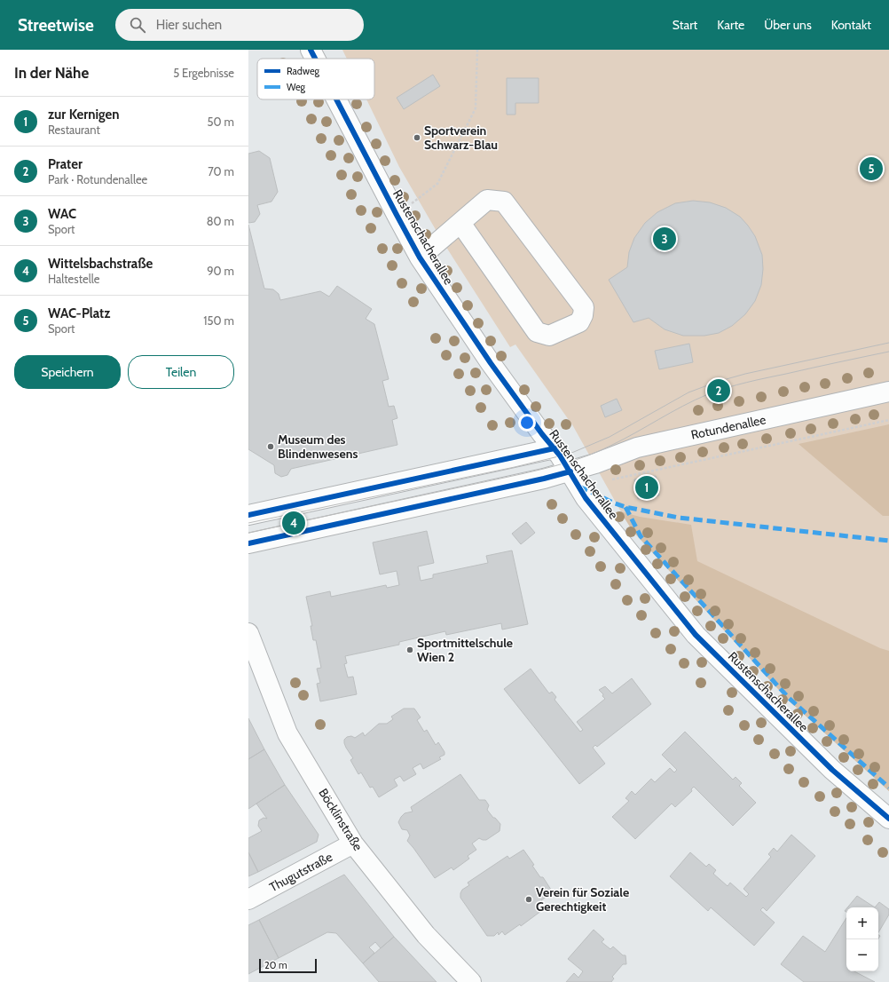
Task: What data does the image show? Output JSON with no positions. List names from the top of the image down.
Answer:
{
  "streets": {
    "street": [
      "Rustenschacherallee",
      "Rotundenallee",
      "Böcklinstraße",
      "Thugutstraße"
    ]
  },
  "crossings": [
    ["Rustenschacherallee", "Rotundenallee"],
    ["Böcklinstraße", "Thugutstraße"]
  ],
  "places": [
    "Sportverein Schwarz-Blau",
    "Museum des Blindenwesens",
    "Sportmittelschule Wien 2",
    "Verein für Soziale Gerechtigkeit"
  ],
  "legend": ["Radweg", "Weg"],
  "scale_bar": "20 m",
  "page": {
    "header": "Streetwise",
    "search": "Hier suchen",
    "nav": [
      "Start",
      "Karte",
      "Über uns",
      "Kontakt"
    ],
    "heading": ["In der Nähe", "5 Ergebnisse"],
    "list": [
      {
        "mark": "1",
        "name": "zur Kernigen",
        "note": "Restaurant",
        "value": "50 m"
      },
      {
        "mark": "2",
        "name": "Prater",
        "note": "Park · Rotundenallee",
        "value": "70 m"
      },
      {
        "mark": "3",
        "name": "WAC",
        "note": "Sport",
        "value": "80 m"
      },
      {
        "mark": "4",
        "name": "Wittelsbachstraße",
        "note": "Haltestelle",
        "value": "90 m"
      },
      {
        "mark": "5",
        "name": "WAC-Platz",
        "note": "Sport",
        "value": "150 m"
      }
    ],
    "pins": [
      "5",
      "3",
      "2",
      "1",
      "4"
    ],
    "buttons": ["Speichern", "Teilen"],
    "map_buttons": ["+", "−"],
    "scale": "20 m"
  }
}
